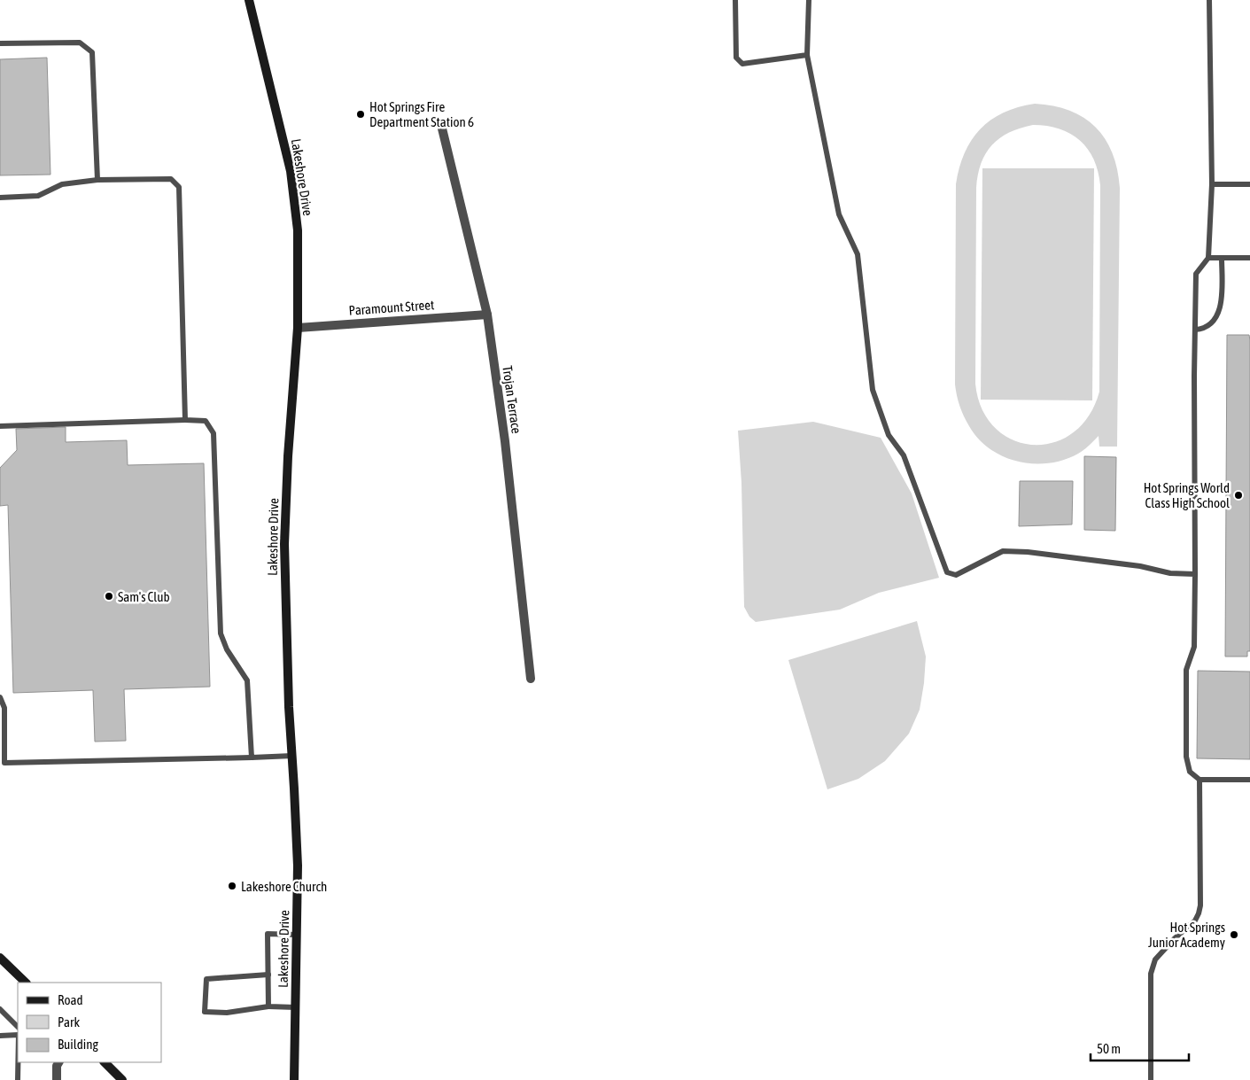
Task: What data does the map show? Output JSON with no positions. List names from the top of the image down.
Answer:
{
  "streets": {
    "street": ["Lakeshore Drive", "Paramount Street", "Trojan Terrace"]
  },
  "crossings": [
    ["Lakeshore Drive", "Paramount Street"],
    ["Paramount Street", "Trojan Terrace"]
  ],
  "places": [
    "Hot Springs Fire Department Station 6",
    "Hot Springs World Class High School",
    "Sam's Club",
    "Lakeshore Church",
    "Hot Springs Junior Academy"
  ],
  "legend": ["Road", "Park", "Building"],
  "scale_bar": "50 m"
}
